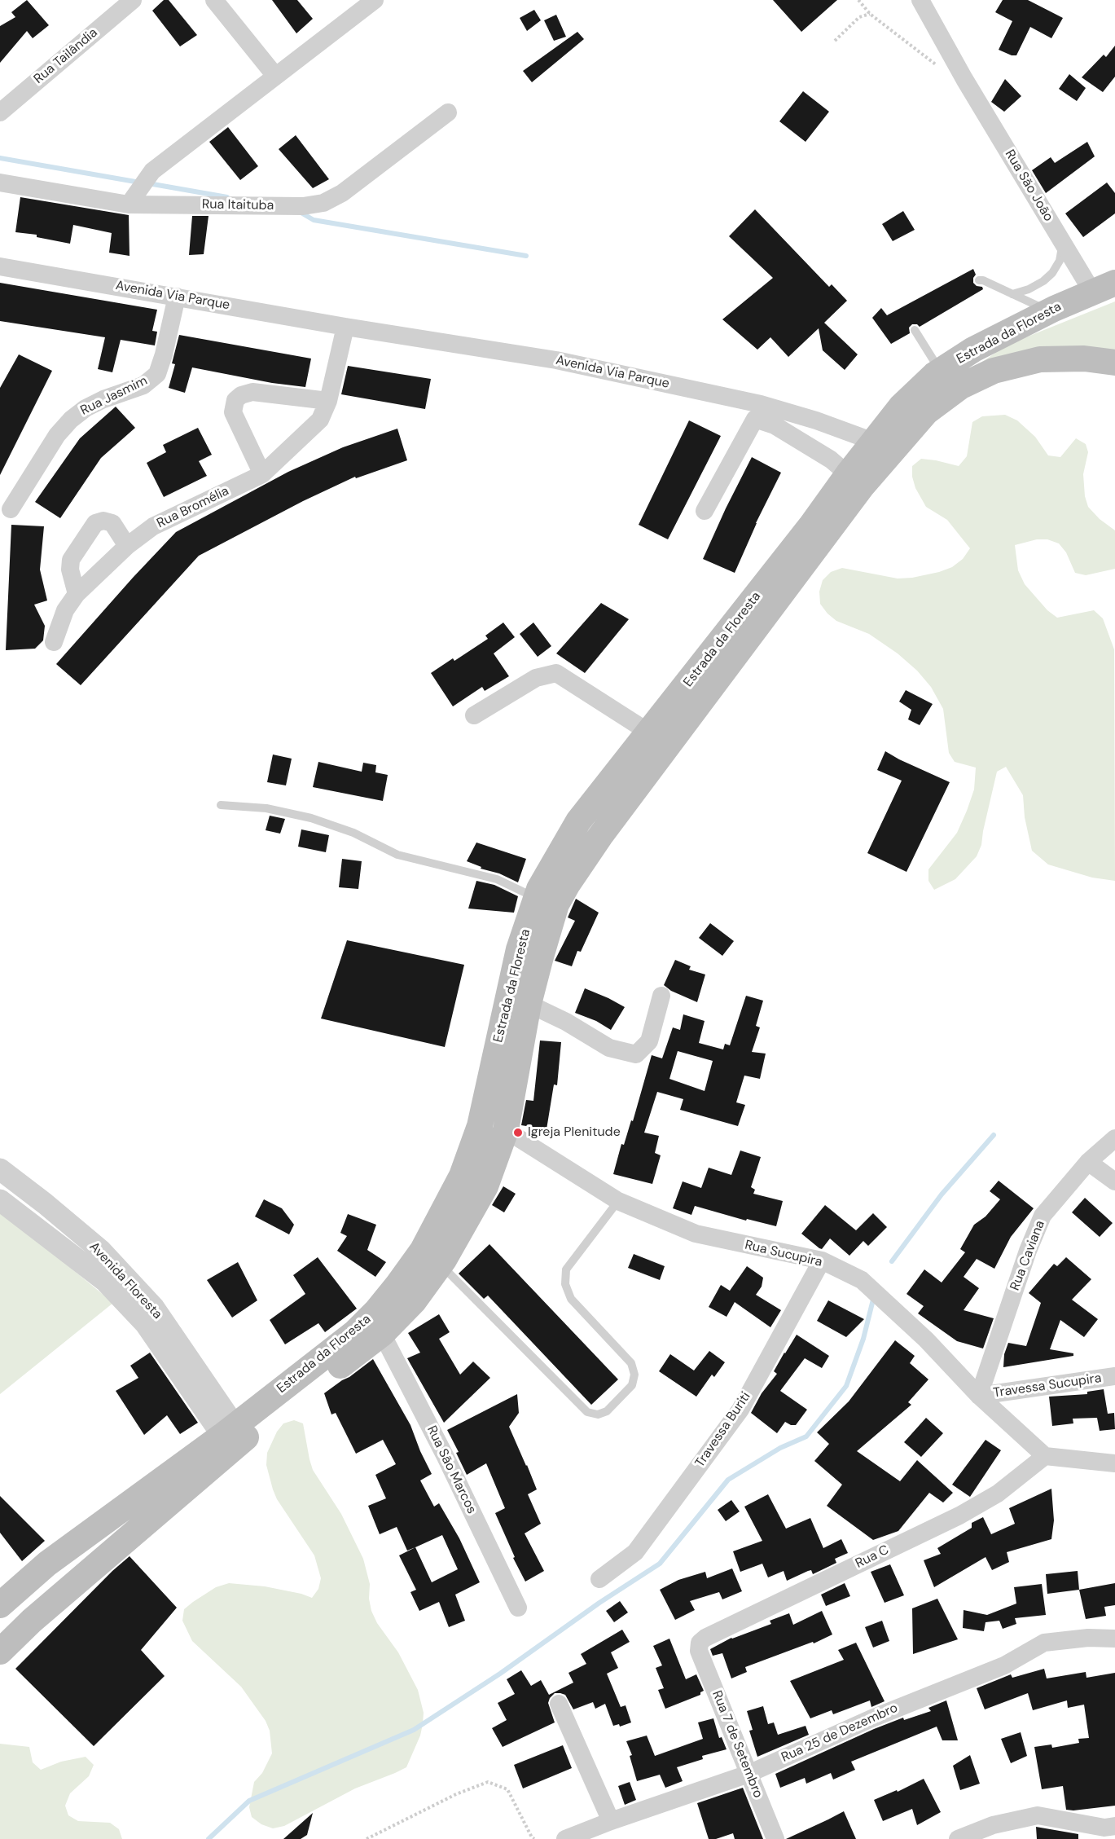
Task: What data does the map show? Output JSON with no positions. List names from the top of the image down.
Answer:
{
  "streets": {
    "main road": ["Estrada da Floresta"],
    "street": [
      "Rua Tailândia",
      "Rua São João",
      "Rua Itaituba",
      "Avenida Via Parque",
      "Rua Jasmim",
      "Rua Bromélia",
      "Rua Sucupira",
      "Rua Caviana",
      "Avenida Floresta",
      "Travessa Sucupira",
      "Travessa Buriti",
      "Rua São Marcos",
      "Rua C",
      "Rua 25 de Dezembro",
      "Rua 7 de Setembro"
    ]
  },
  "crossings": [
    ["Rua São João", "Estrada da Floresta"],
    ["Avenida Via Parque", "Estrada da Floresta"],
    ["Avenida Via Parque", "Rua Jasmim"],
    ["Estrada da Floresta", "Rua Sucupira"],
    ["Estrada da Floresta", "Avenida Floresta"],
    ["Estrada da Floresta", "Rua São Marcos"],
    ["Rua Sucupira", "Rua Caviana"],
    ["Rua Sucupira", "Travessa Sucupira"],
    ["Rua Sucupira", "Travessa Buriti"],
    ["Rua Sucupira", "Rua C"],
    ["Rua Caviana", "Travessa Sucupira"],
    ["Rua C", "Rua 7 de Setembro"],
    ["Rua 25 de Dezembro", "Rua 7 de Setembro"]
  ],
  "places": ["Igreja Plenitude"]
}
